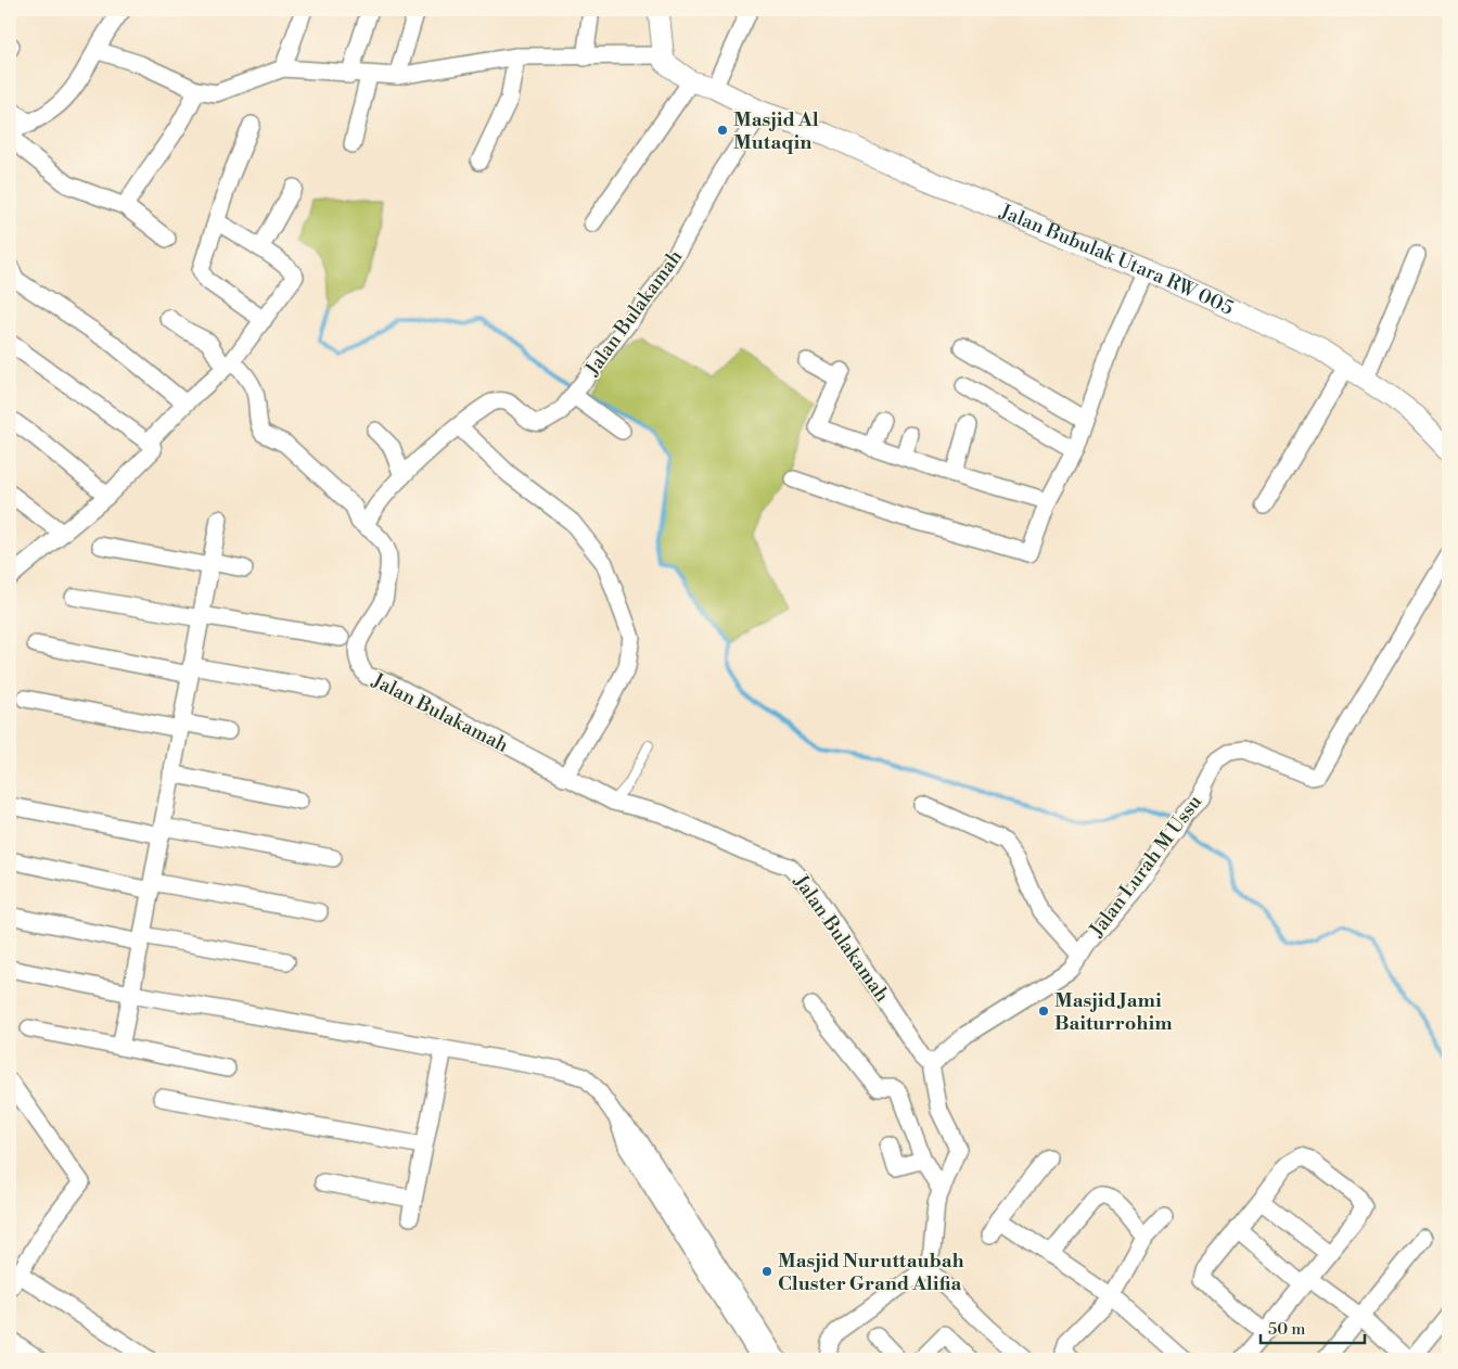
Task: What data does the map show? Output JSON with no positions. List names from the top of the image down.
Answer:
{
  "streets": {
    "street": ["Jalan Bubulak Utara RW 005", "Jalan Bulakamah", "Jalan Lurah M Ussu"]
  },
  "crossings": [
    ["Jalan Bubulak Utara RW 005", "Jalan Bulakamah"],
    ["Jalan Bulakamah", "Jalan Lurah M Ussu"]
  ],
  "places": ["Masjid Al Mutaqin", "Masjid Jami Baiturrohim", "Masjid Nuruttaubah Cluster Grand Alifia"],
  "scale_bar": "50 m"
}
